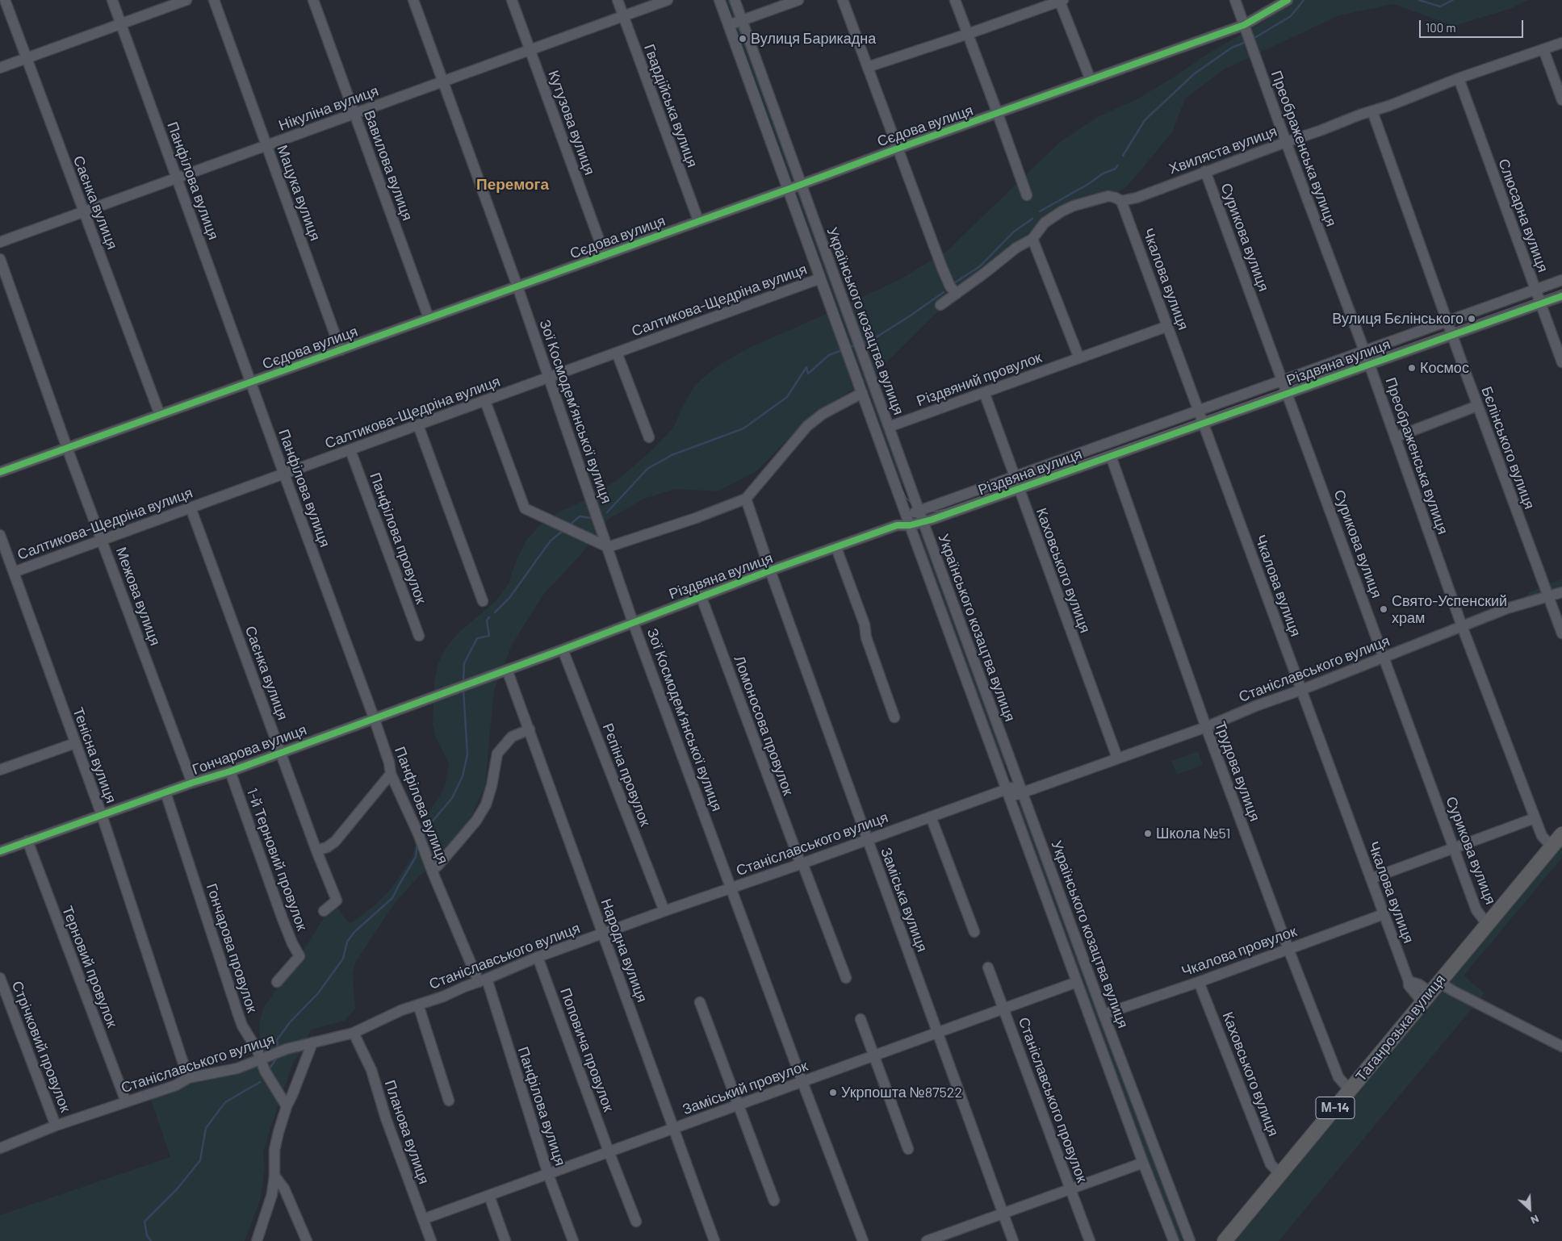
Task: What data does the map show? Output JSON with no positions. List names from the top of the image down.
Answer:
{
  "streets": {
    "highway": ["Таганрозька вулиця", "М-14"],
    "street": [
      "Гвардійська вулиця",
      "Нікуліна вулиця",
      "Кутузова вулиця",
      "Сєдова вулиця",
      "Преображенська вулиця",
      "Хвиляста вулиця",
      "Вавилова вулиця",
      "Панфілова вулиця",
      "Мацука вулиця",
      "Саєнка вулиця",
      "Слюсарна вулиця",
      "Сурикова вулиця",
      "Чкалова вулиця",
      "Салтикова-Щедріна вулиця",
      "Українського козацтва вулиця",
      "Різдвяна вулиця",
      "Різдвяний провулок",
      "Зої Космодем’янської вулиця",
      "Бєлінського вулиця",
      "Панфілова провулок",
      "Каховського вулиця",
      "Межова вулиця",
      "Станіславського вулиця",
      "Ломоносова провулок",
      "Гончарова вулиця",
      "Тенісна вулиця",
      "Трудова вулиця",
      "Рєпіна провулок",
      "1-й Терновий провулок",
      "Заміська вулиця",
      "Гончарова провулок",
      "Народна вулиця",
      "Чкалова провулок",
      "Терновий провулок",
      "Стрічковий провулок",
      "Поповича провулок",
      "Заміський провулок",
      "Станіславського провулок",
      "Планова вулиця"
    ]
  },
  "crossings": [
    ["Гвардійська вулиця", "Нікуліна вулиця"],
    ["Гвардійська вулиця", "Сєдова вулиця"],
    ["Нікуліна вулиця", "Кутузова вулиця"],
    ["Нікуліна вулиця", "Вавилова вулиця"],
    ["Нікуліна вулиця", "Панфілова вулиця"],
    ["Нікуліна вулиця", "Мацука вулиця"],
    ["Нікуліна вулиця", "Саєнка вулиця"],
    ["Нікуліна вулиця", "Зої Космодем’янської вулиця"],
    ["Кутузова вулиця", "Сєдова вулиця"],
    ["Сєдова вулиця", "Преображенська вулиця"],
    ["Сєдова вулиця", "Вавилова вулиця"],
    ["Сєдова вулиця", "Панфілова вулиця"],
    ["Сєдова вулиця", "Мацука вулиця"],
    ["Сєдова вулиця", "Саєнка вулиця"],
    ["Сєдова вулиця", "Українського козацтва вулиця"],
    ["Сєдова вулиця", "Зої Космодем’янської вулиця"],
    ["Сєдова вулиця", "Межова вулиця"],
    ["Преображенська вулиця", "Хвиляста вулиця"],
    ["Преображенська вулиця", "Різдвяна вулиця"],
    ["Преображенська вулиця", "Станіславського вулиця"],
    ["Преображенська вулиця", "Таганрозька вулиця"],
    ["Хвиляста вулиця", "Слюсарна вулиця"],
    ["Хвиляста вулиця", "Сурикова вулиця"],
    ["Хвиляста вулиця", "Чкалова вулиця"],
    ["Хвиляста вулиця", "Бєлінського вулиця"],
    ["Панфілова вулиця", "Салтикова-Щедріна вулиця"],
    ["Панфілова вулиця", "Станіславського вулиця"],
    ["Панфілова вулиця", "Гончарова вулиця"],
    ["Панфілова вулиця", "Заміський провулок"],
    ["Саєнка вулиця", "Салтикова-Щедріна вулиця"],
    ["Саєнка вулиця", "Гончарова вулиця"],
    ["Слюсарна вулиця", "Різдвяна вулиця"],
    ["Сурикова вулиця", "Різдвяна вулиця"],
    ["Сурикова вулиця", "Станіславського вулиця"],
    ["Сурикова вулиця", "Таганрозька вулиця"],
    ["Чкалова вулиця", "Різдвяна вулиця"],
    ["Чкалова вулиця", "Різдвяний провулок"],
    ["Чкалова вулиця", "Станіславського вулиця"],
    ["Чкалова вулиця", "Чкалова провулок"],
    ["Чкалова вулиця", "Таганрозька вулиця"],
    ["Салтикова-Щедріна вулиця", "Українського козацтва вулиця"],
    ["Салтикова-Щедріна вулиця", "Зої Космодем’янської вулиця"],
    ["Салтикова-Щедріна вулиця", "Панфілова провулок"],
    ["Салтикова-Щедріна вулиця", "Межова вулиця"],
    ["Салтикова-Щедріна вулиця", "Тенісна вулиця"],
    ["Українського козацтва вулиця", "Різдвяна вулиця"],
    ["Українського козацтва вулиця", "Різдвяний провулок"],
    ["Українського козацтва вулиця", "Станіславського вулиця"],
    ["Українського козацтва вулиця", "Чкалова провулок"],
    ["Українського козацтва вулиця", "Заміський провулок"],
    ["Різдвяна вулиця", "Зої Космодем’янської вулиця"],
    ["Різдвяна вулиця", "Бєлінського вулиця"],
    ["Різдвяна вулиця", "Каховського вулиця"],
    ["Різдвяна вулиця", "Ломоносова провулок"],
    ["Різдвяна вулиця", "Гончарова вулиця"],
    ["Різдвяна вулиця", "Трудова вулиця"],
    ["Різдвяна вулиця", "Рєпіна провулок"],
    ["Різдвяна вулиця", "Заміська вулиця"],
    ["Різдвяна вулиця", "Народна вулиця"],
    ["Різдвяний провулок", "Каховського вулиця"],
    ["Зої Космодем’янської вулиця", "Станіславського вулиця"],
    ["Зої Космодем’янської вулиця", "Заміський провулок"],
    ["Бєлінського вулиця", "Станіславського вулиця"],
    ["Каховського вулиця", "Станіславського вулиця"],
    ["Каховського вулиця", "Чкалова провулок"],
    ["Каховського вулиця", "Таганрозька вулиця"],
    ["Межова вулиця", "Гончарова вулиця"],
    ["Станіславського вулиця", "Ломоносова провулок"],
    ["Станіславського вулиця", "Тенісна вулиця"],
    ["Станіславського вулиця", "Трудова вулиця"],
    ["Станіславського вулиця", "Рєпіна провулок"],
    ["Станіславського вулиця", "Заміська вулиця"],
    ["Станіславського вулиця", "Гончарова провулок"],
    ["Станіславського вулиця", "Народна вулиця"],
    ["Станіславського вулиця", "Терновий провулок"],
    ["Станіславського вулиця", "Стрічковий провулок"],
    ["Станіславського вулиця", "Поповича провулок"],
    ["Станіславського вулиця", "Планова вулиця"],
    ["Гончарова вулиця", "Тенісна вулиця"],
    ["Гончарова вулиця", "1-й Терновий провулок"],
    ["Гончарова вулиця", "Гончарова провулок"],
    ["Гончарова вулиця", "Народна вулиця"],
    ["Гончарова вулиця", "Терновий провулок"],
    ["Трудова вулиця", "Чкалова провулок"],
    ["Трудова вулиця", "Таганрозька вулиця"],
    ["Заміська вулиця", "Заміський провулок"],
    ["Народна вулиця", "Заміський провулок"],
    ["Поповича провулок", "Заміський провулок"],
    ["Заміський провулок", "Станіславського провулок"],
    ["Заміський провулок", "Планова вулиця"]
  ],
  "districts": ["Перемога"],
  "places": [
    "Вулиця Барикадна",
    "Вулиця Бєлінського",
    "Космос",
    "Свято-Успенский храм",
    "Школа №51",
    "Укрпошта №87522"
  ],
  "scale_bar": "100 m",
  "north": "bottom right"
}
